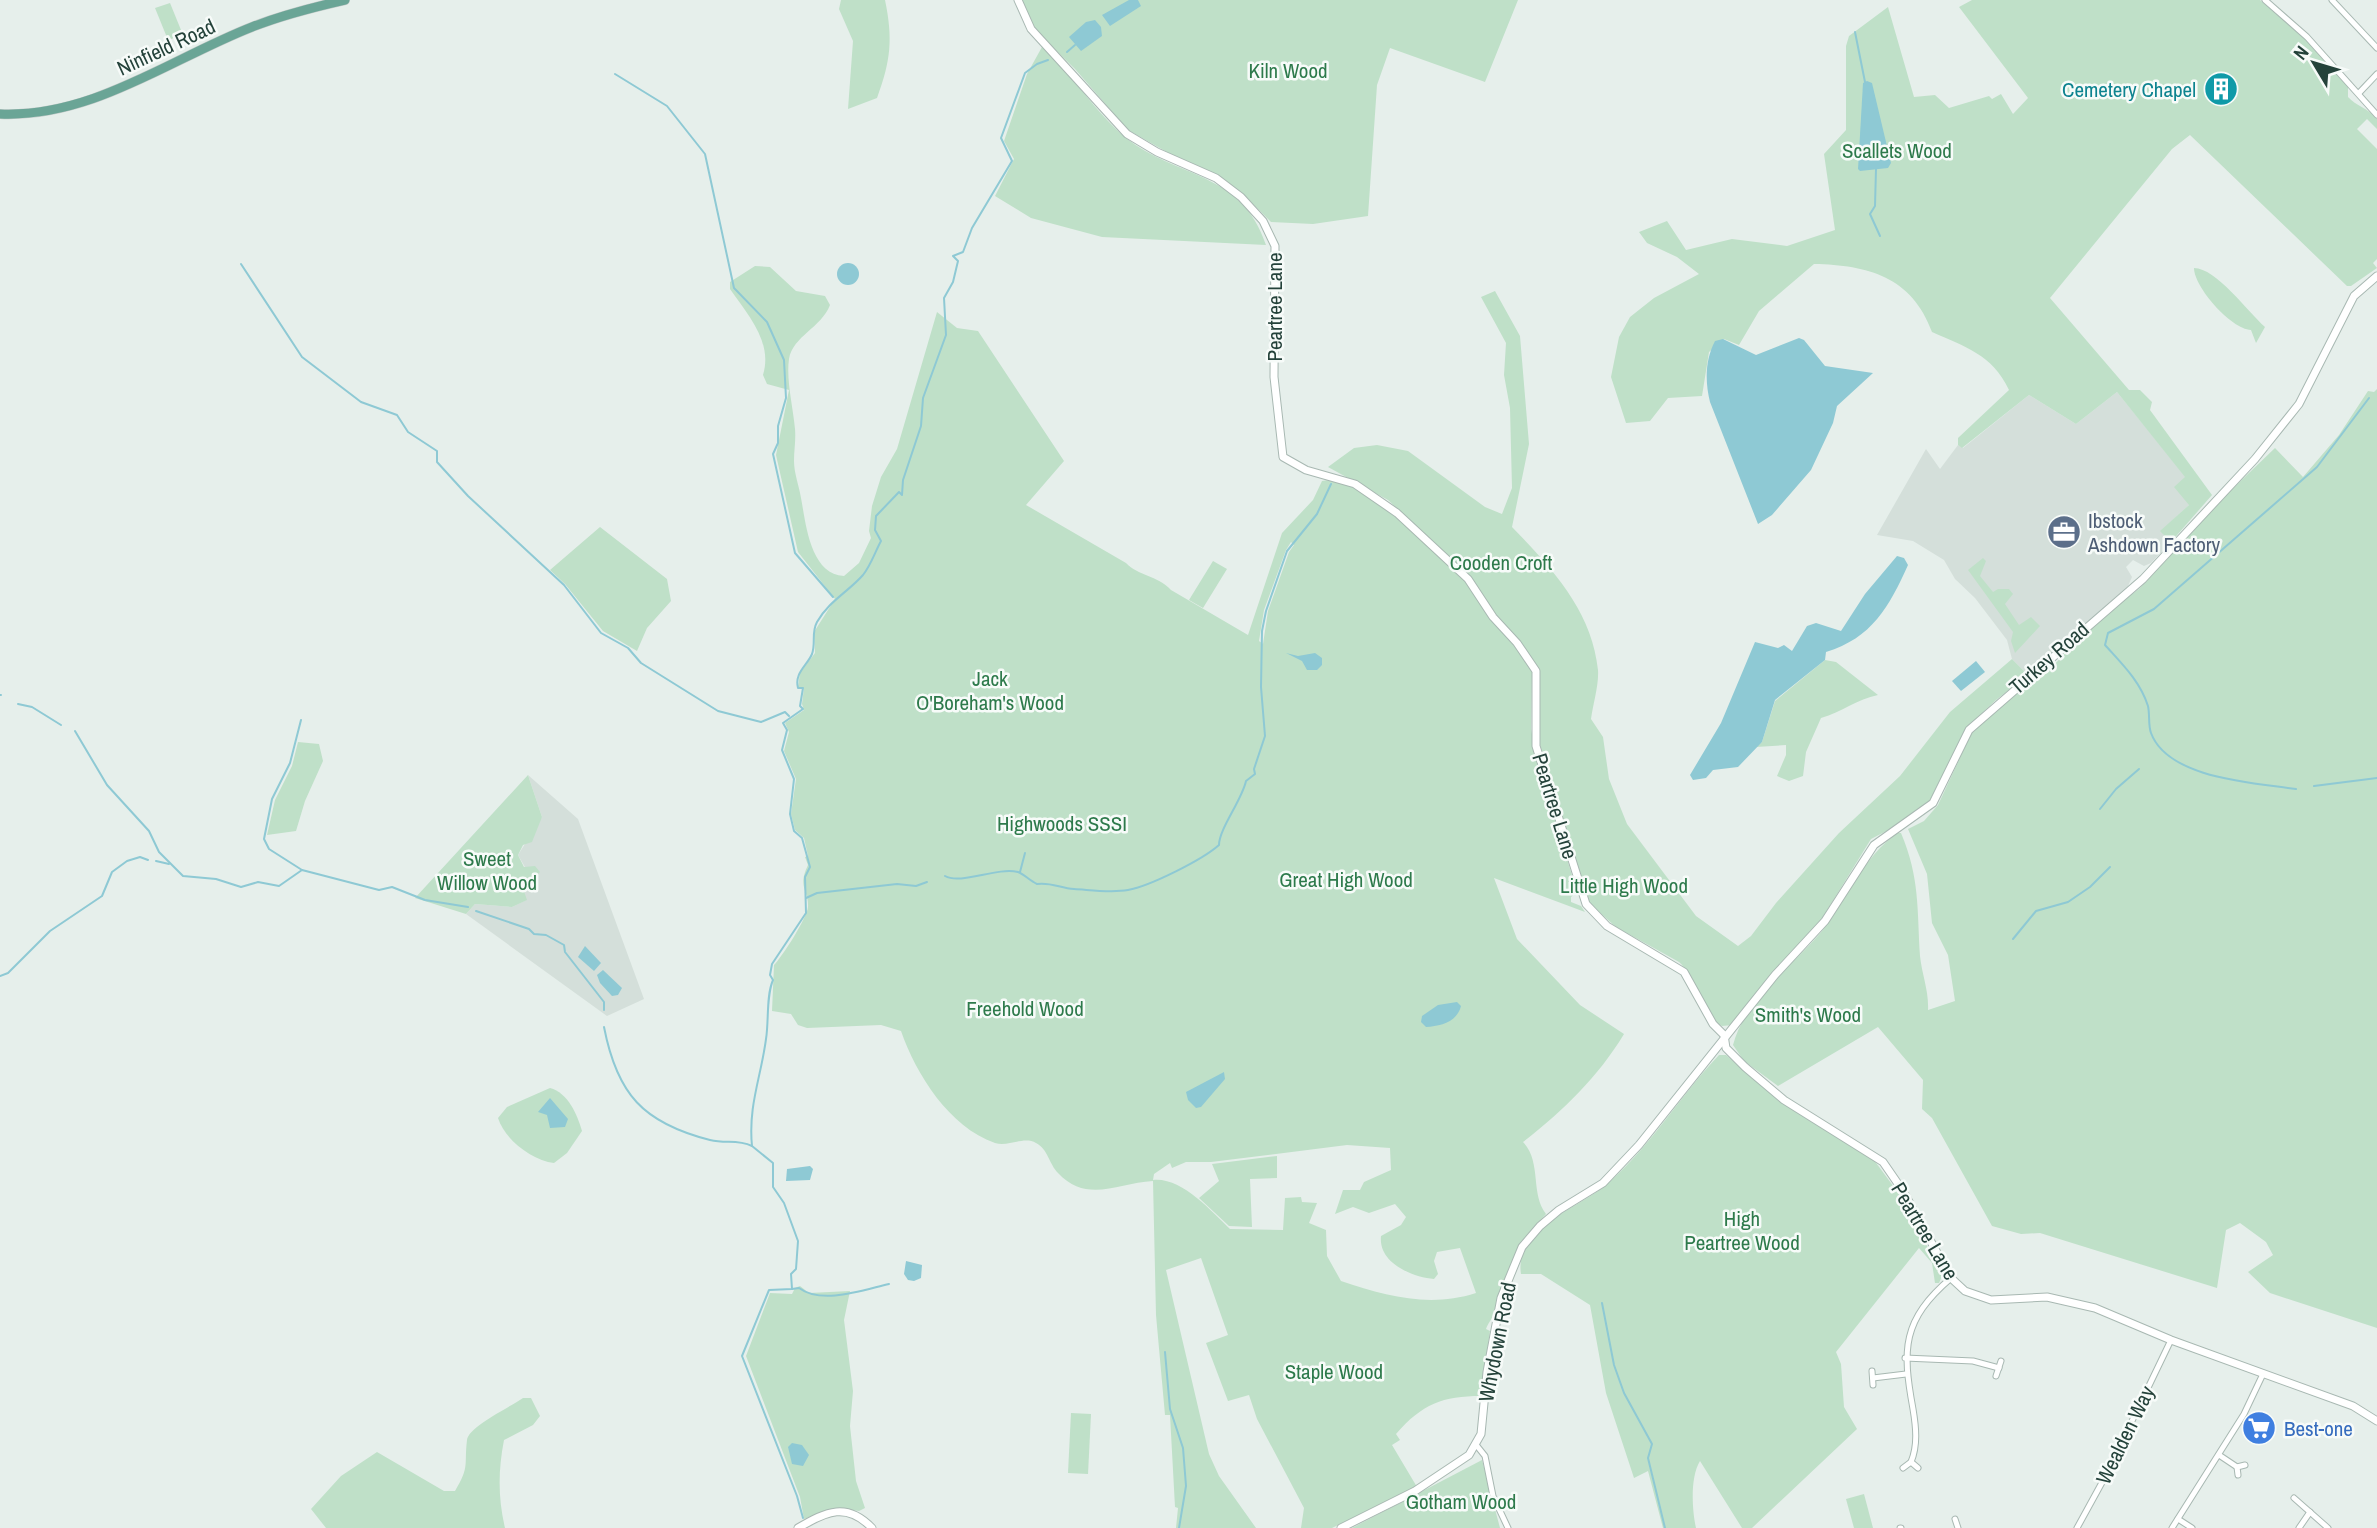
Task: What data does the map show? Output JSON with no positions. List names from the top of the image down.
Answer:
{
  "streets": {
    "main road": ["Ninfield Road"],
    "street": [
      "Peartree Lane",
      "Turkey Road",
      "Whydown Road",
      "Wealden Way"
    ]
  },
  "crossings": [
    ["Peartree Lane", "Turkey Road"],
    ["Peartree Lane", "Whydown Road"],
    ["Peartree Lane", "Wealden Way"],
    ["Turkey Road", "Whydown Road"]
  ],
  "parks": [
    "Kiln Wood",
    "Scallets Wood",
    "Cooden Croft",
    "Jack O'Boreham's Wood",
    "Highwoods SSSI",
    "Sweet Willow Wood",
    "Great High Wood",
    "Little High Wood",
    "Freehold Wood",
    "Smith's Wood",
    "High Peartree Wood",
    "Staple Wood",
    "Gotham Wood"
  ],
  "places": {
    "building": ["Cemetery Chapel"],
    "office": ["Ibstock Ashdown Factory"],
    "supermarket": ["Best-one"]
  },
  "north": "top left"
}
